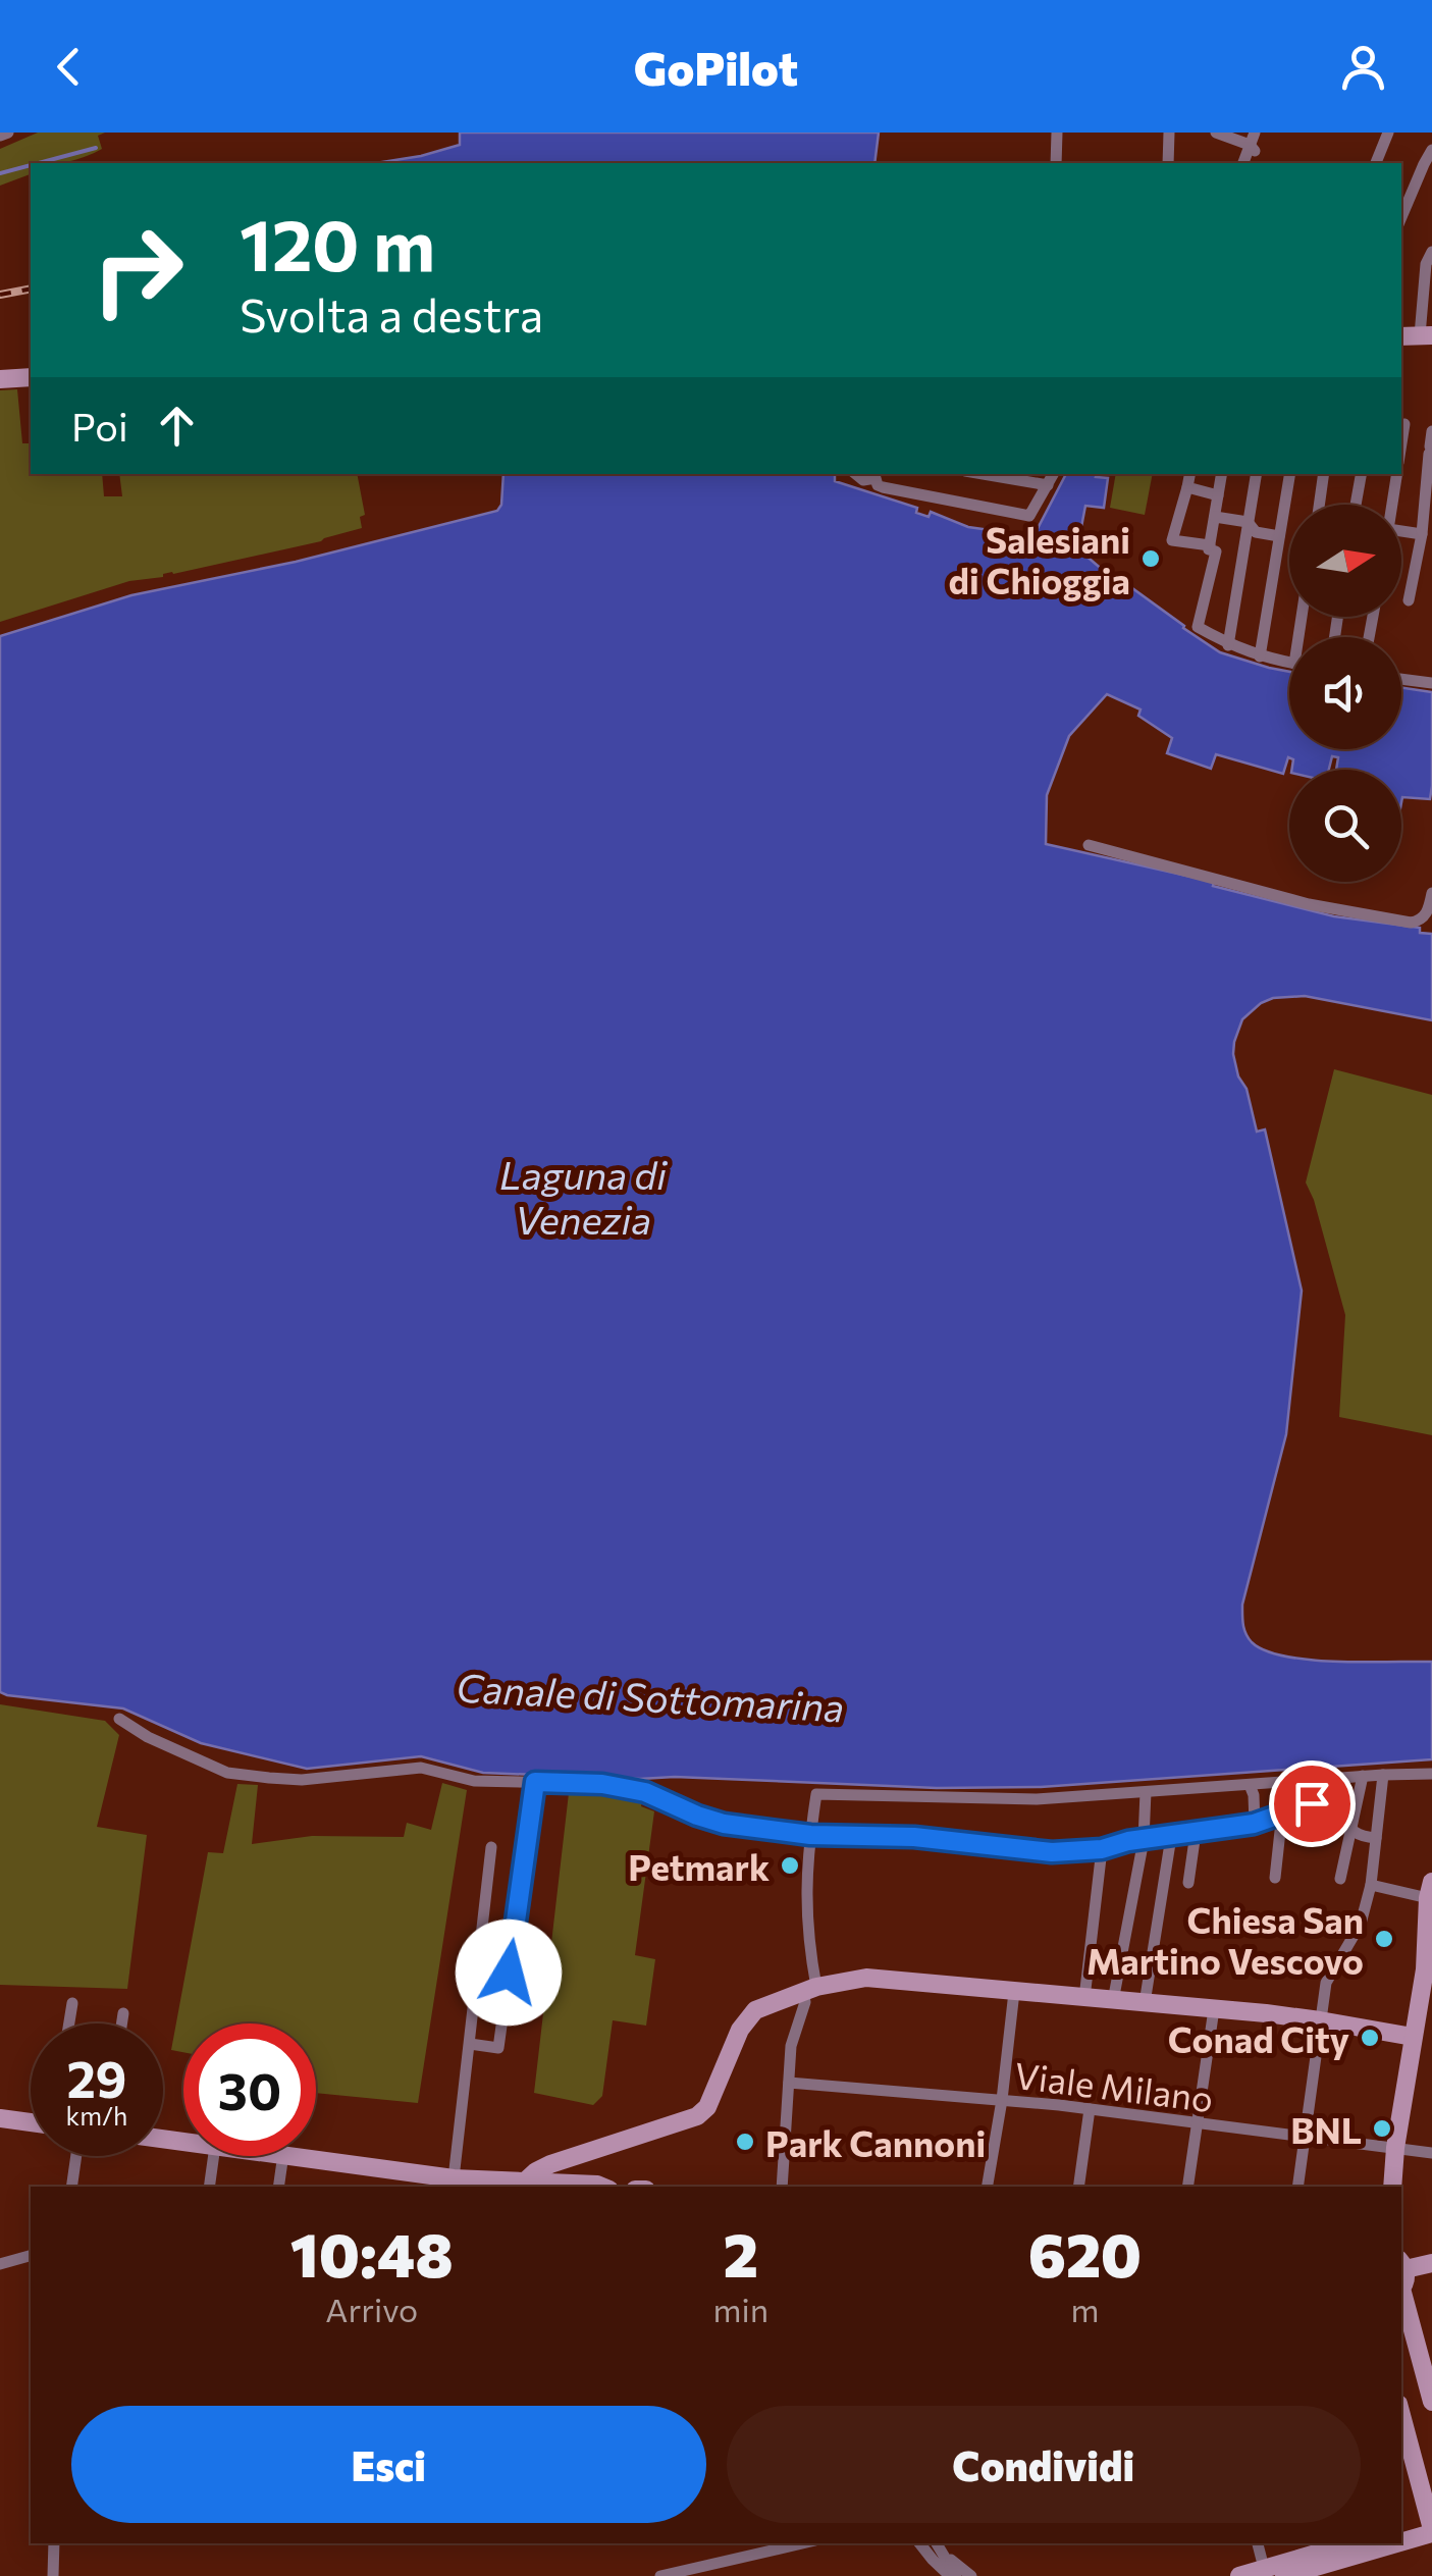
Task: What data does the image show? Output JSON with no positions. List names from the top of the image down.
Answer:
{
  "streets": {
    "street": ["Viale Milano"]
  },
  "water": ["Laguna di Venezia", "Canale di Sottomarina"],
  "places": [
    "Salesiani di Chioggia",
    "Petmark",
    "Chiesa San Martino Vescovo",
    "Conad City",
    "BNL",
    "Park Cannoni"
  ],
  "north": "right",
  "page": {
    "header": "GoPilot",
    "turn": ["120 m", "Svolta a destra"],
    "then": "Poi",
    "speed": "29 km/h",
    "limit": "30",
    "eta": [
      "10:48",
      "Arrivo",
      "2",
      "min",
      "620",
      "m"
    ],
    "buttons": ["Esci", "Condividi"]
  }
}
